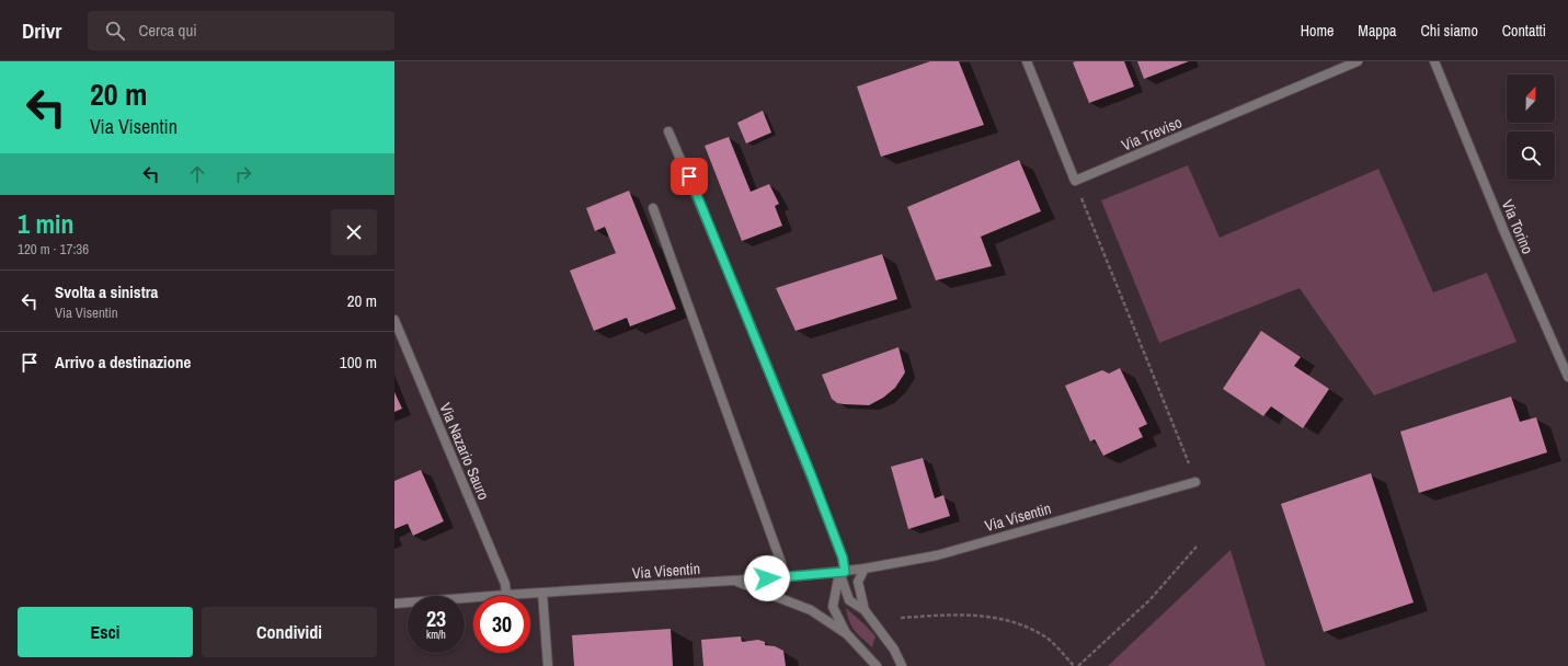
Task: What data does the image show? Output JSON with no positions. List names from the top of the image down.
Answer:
{
  "streets": {
    "street": [
      "Via Treviso",
      "Via Torino",
      "Via Nazario Sauro",
      "Via Visentin"
    ]
  },
  "crossings": [
    ["Via Nazario Sauro", "Via Visentin"]
  ],
  "north": "top",
  "page": {
    "header": "Drivr",
    "search": "Cerca qui",
    "nav": [
      "Home",
      "Mappa",
      "Chi siamo",
      "Contatti"
    ],
    "turn": ["20 m", "Via Visentin"],
    "heading": ["1 min", "120 m · 17:36"],
    "list": [
      {
        "name": "Svolta a sinistra",
        "note": "Via Visentin",
        "value": "20 m"
      },
      {
        "name": "Arrivo a destinazione",
        "value": "100 m"
      }
    ],
    "speed": "23 km/h",
    "limit": "30",
    "buttons": ["Esci", "Condividi"]
  }
}
